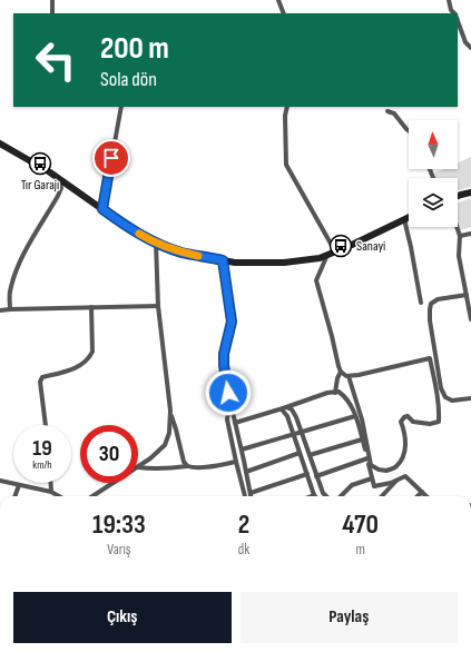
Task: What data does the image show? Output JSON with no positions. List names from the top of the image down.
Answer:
{
  "places": {
    "bus stop": ["Tır Garajı", "Sanayi"]
  },
  "north": "top",
  "page": {
    "turn": ["200 m", "Sola dön"],
    "speed": "19 km/h",
    "limit": "30",
    "eta": [
      "19:33",
      "Varış",
      "2",
      "dk",
      "470",
      "m"
    ],
    "buttons": ["Çıkış", "Paylaş"]
  }
}
